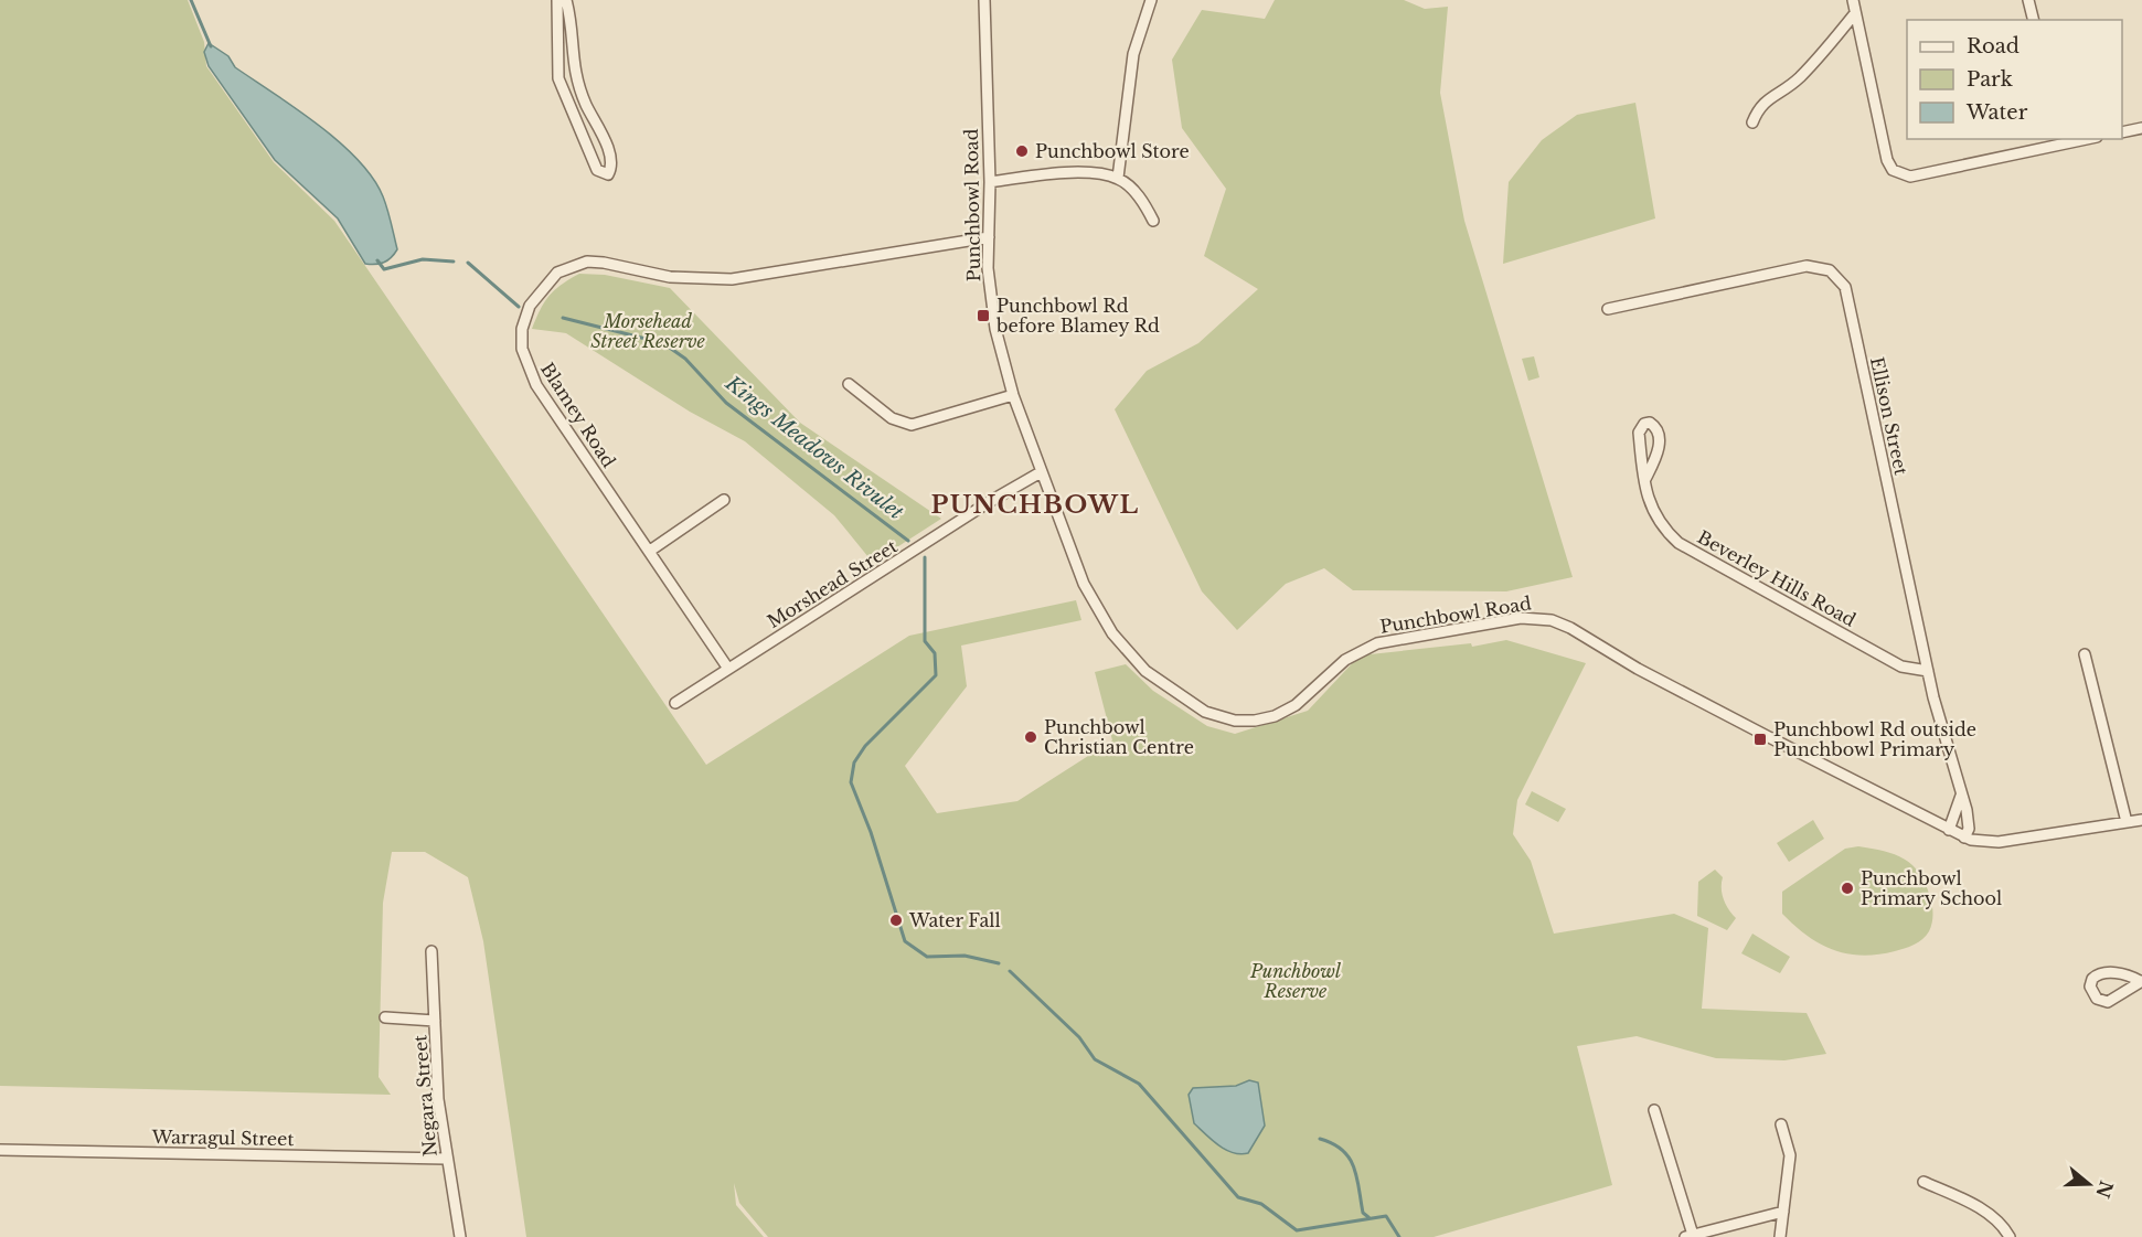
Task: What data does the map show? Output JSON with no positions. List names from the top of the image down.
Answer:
{
  "streets": {
    "street": [
      "Punchbowl Road",
      "Blamey Road",
      "Ellison Street",
      "Beverley Hills Road",
      "Morshead Street",
      "Negara Street",
      "Warragul Street"
    ]
  },
  "crossings": [
    ["Punchbowl Road", "Blamey Road"],
    ["Punchbowl Road", "Ellison Street"],
    ["Punchbowl Road", "Morshead Street"],
    ["Blamey Road", "Morshead Street"],
    ["Ellison Street", "Beverley Hills Road"],
    ["Negara Street", "Warragul Street"]
  ],
  "districts": ["PUNCHBOWL"],
  "water": ["Kings Meadows Rivulet"],
  "parks": ["Morsehead Street Reserve", "Punchbowl Reserve"],
  "places": {
    "other": [
      "Punchbowl Store",
      "Punchbowl Christian Centre",
      "Punchbowl Primary School",
      "Water Fall"
    ],
    "transit": ["Punchbowl Rd before Blamey Rd", "Punchbowl Rd outside Punchbowl Primary"]
  },
  "legend": ["Road", "Park", "Water"],
  "north": "right"
}
